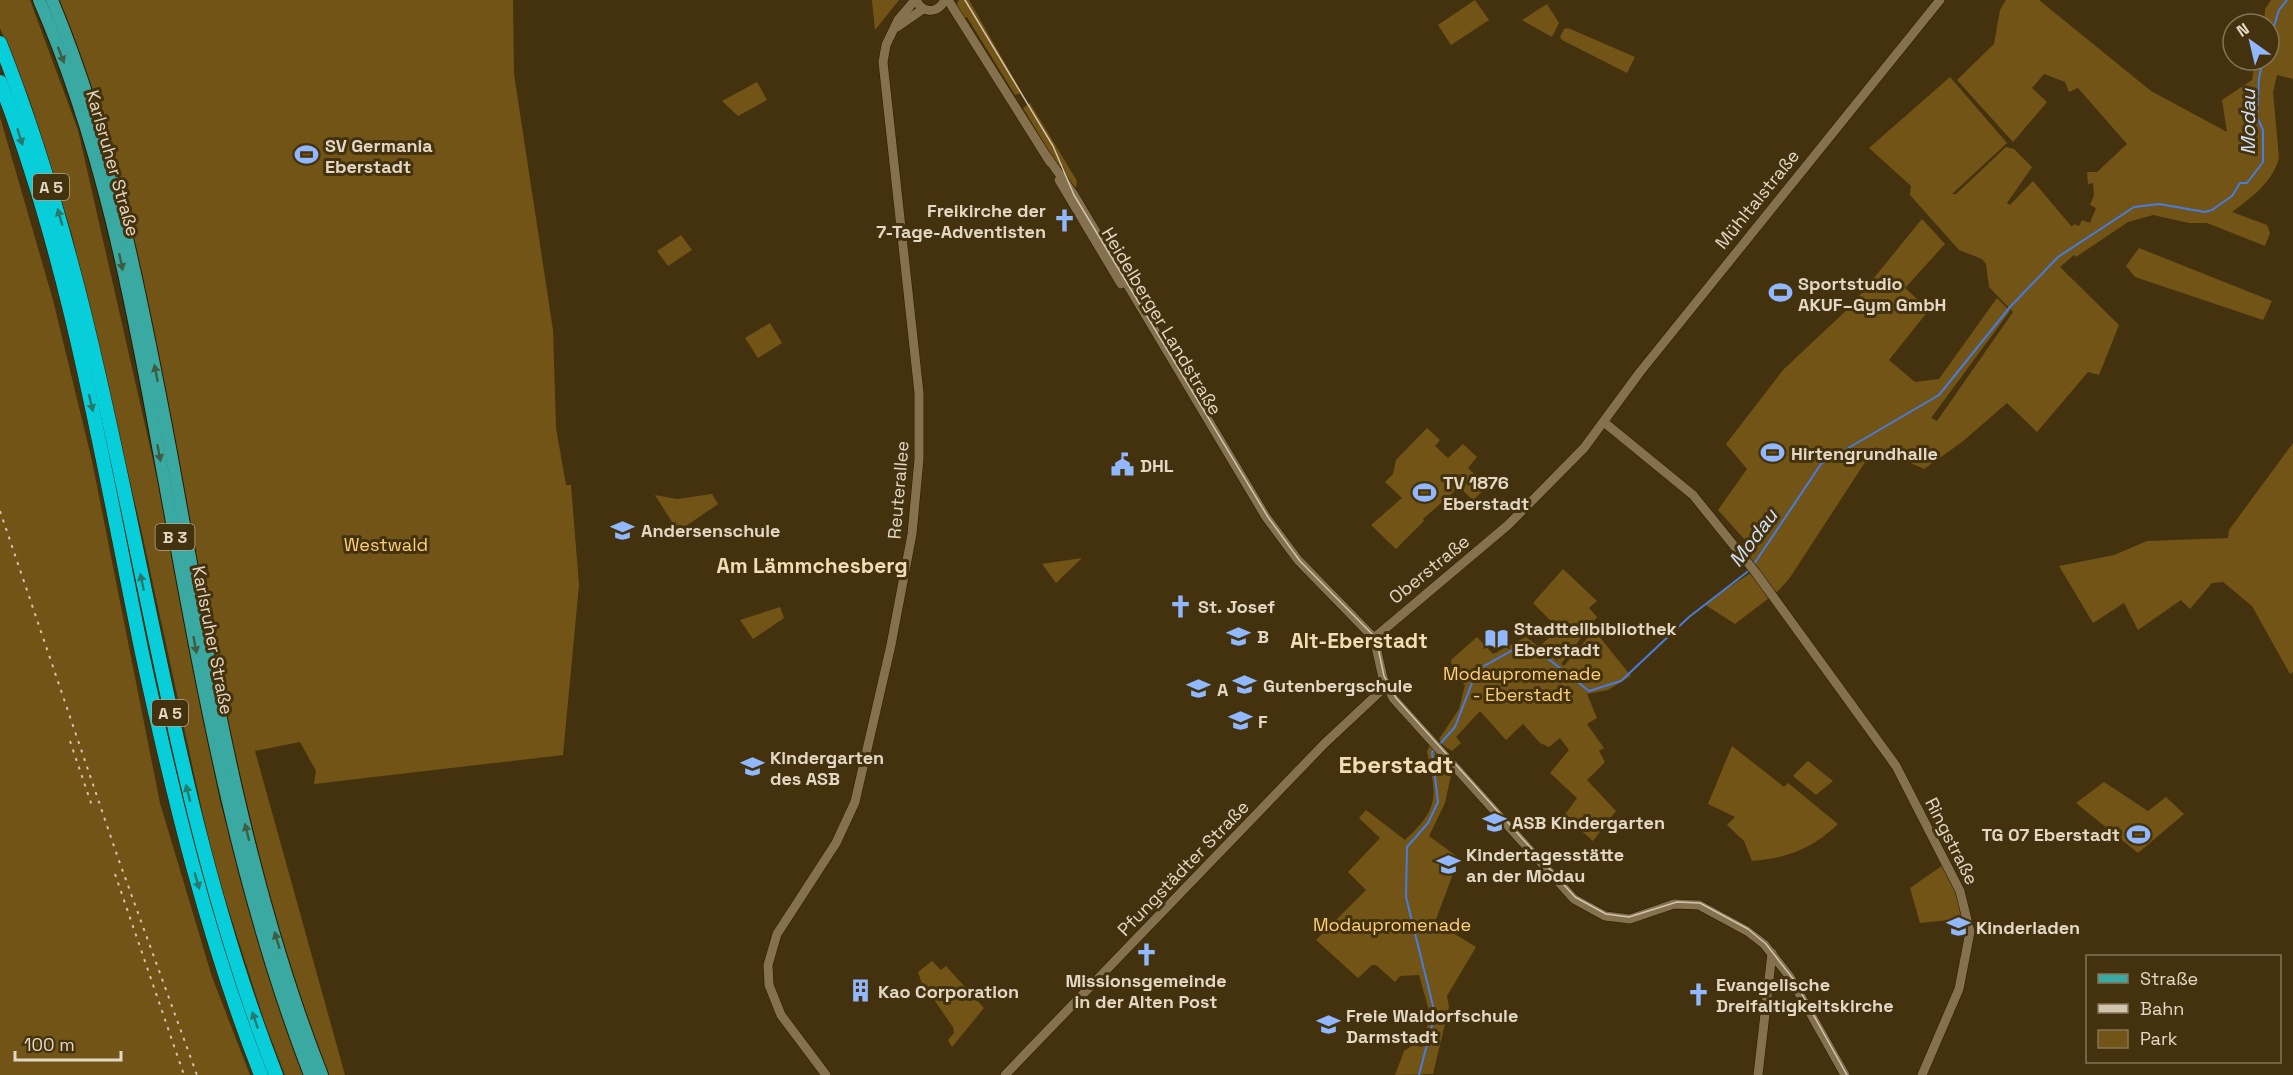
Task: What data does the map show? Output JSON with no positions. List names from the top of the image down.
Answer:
{
  "streets": {
    "highway": ["A 5"],
    "main road": ["Karlsruher Straße", "B 3"],
    "street": [
      "Mühltalstraße",
      "Heidelberger Landstraße",
      "Reuterallee",
      "Oberstraße",
      "Ringstraße",
      "Pfungstädter Straße"
    ]
  },
  "crossings": [
    ["Mühltalstraße", "Oberstraße"],
    ["Mühltalstraße", "Ringstraße"],
    ["Heidelberger Landstraße", "Oberstraße"],
    ["Oberstraße", "Ringstraße"]
  ],
  "districts": ["Am Lämmchesberg", "Alt-Eberstadt", "Eberstadt"],
  "water": ["Modau"],
  "parks": ["Westwald", "Modaupromenade - Eberstadt", "Modaupromenade"],
  "places": {
    "sports": [
      "SV Germania Eberstadt",
      "Sportstudio AKUF–Gym GmbH",
      "Hirtengrundhalle",
      "TV 1876 Eberstadt",
      "TG 07 Eberstadt"
    ],
    "church": [
      "Freikirche der 7-Tage-Adventisten",
      "St. Josef",
      "Missionsgemeinde in der Alten Post",
      "Evangelische Dreifaltigkeitskirche"
    ],
    "public building": ["DHL"],
    "school or university": [
      "Andersenschule",
      "B",
      "Gutenbergschule",
      "A",
      "F",
      "Kindergarten des ASB",
      "ASB Kindergarten",
      "Kindertagesstätte an der Modau",
      "Kinderladen",
      "Freie Waldorfschule Darmstadt"
    ],
    "library": ["Stadtteilbibliothek Eberstadt"],
    "building": ["Kao Corporation"]
  },
  "legend": ["Straße", "Bahn", "Park"],
  "scale_bar": "100 m",
  "north": "top left"
}
